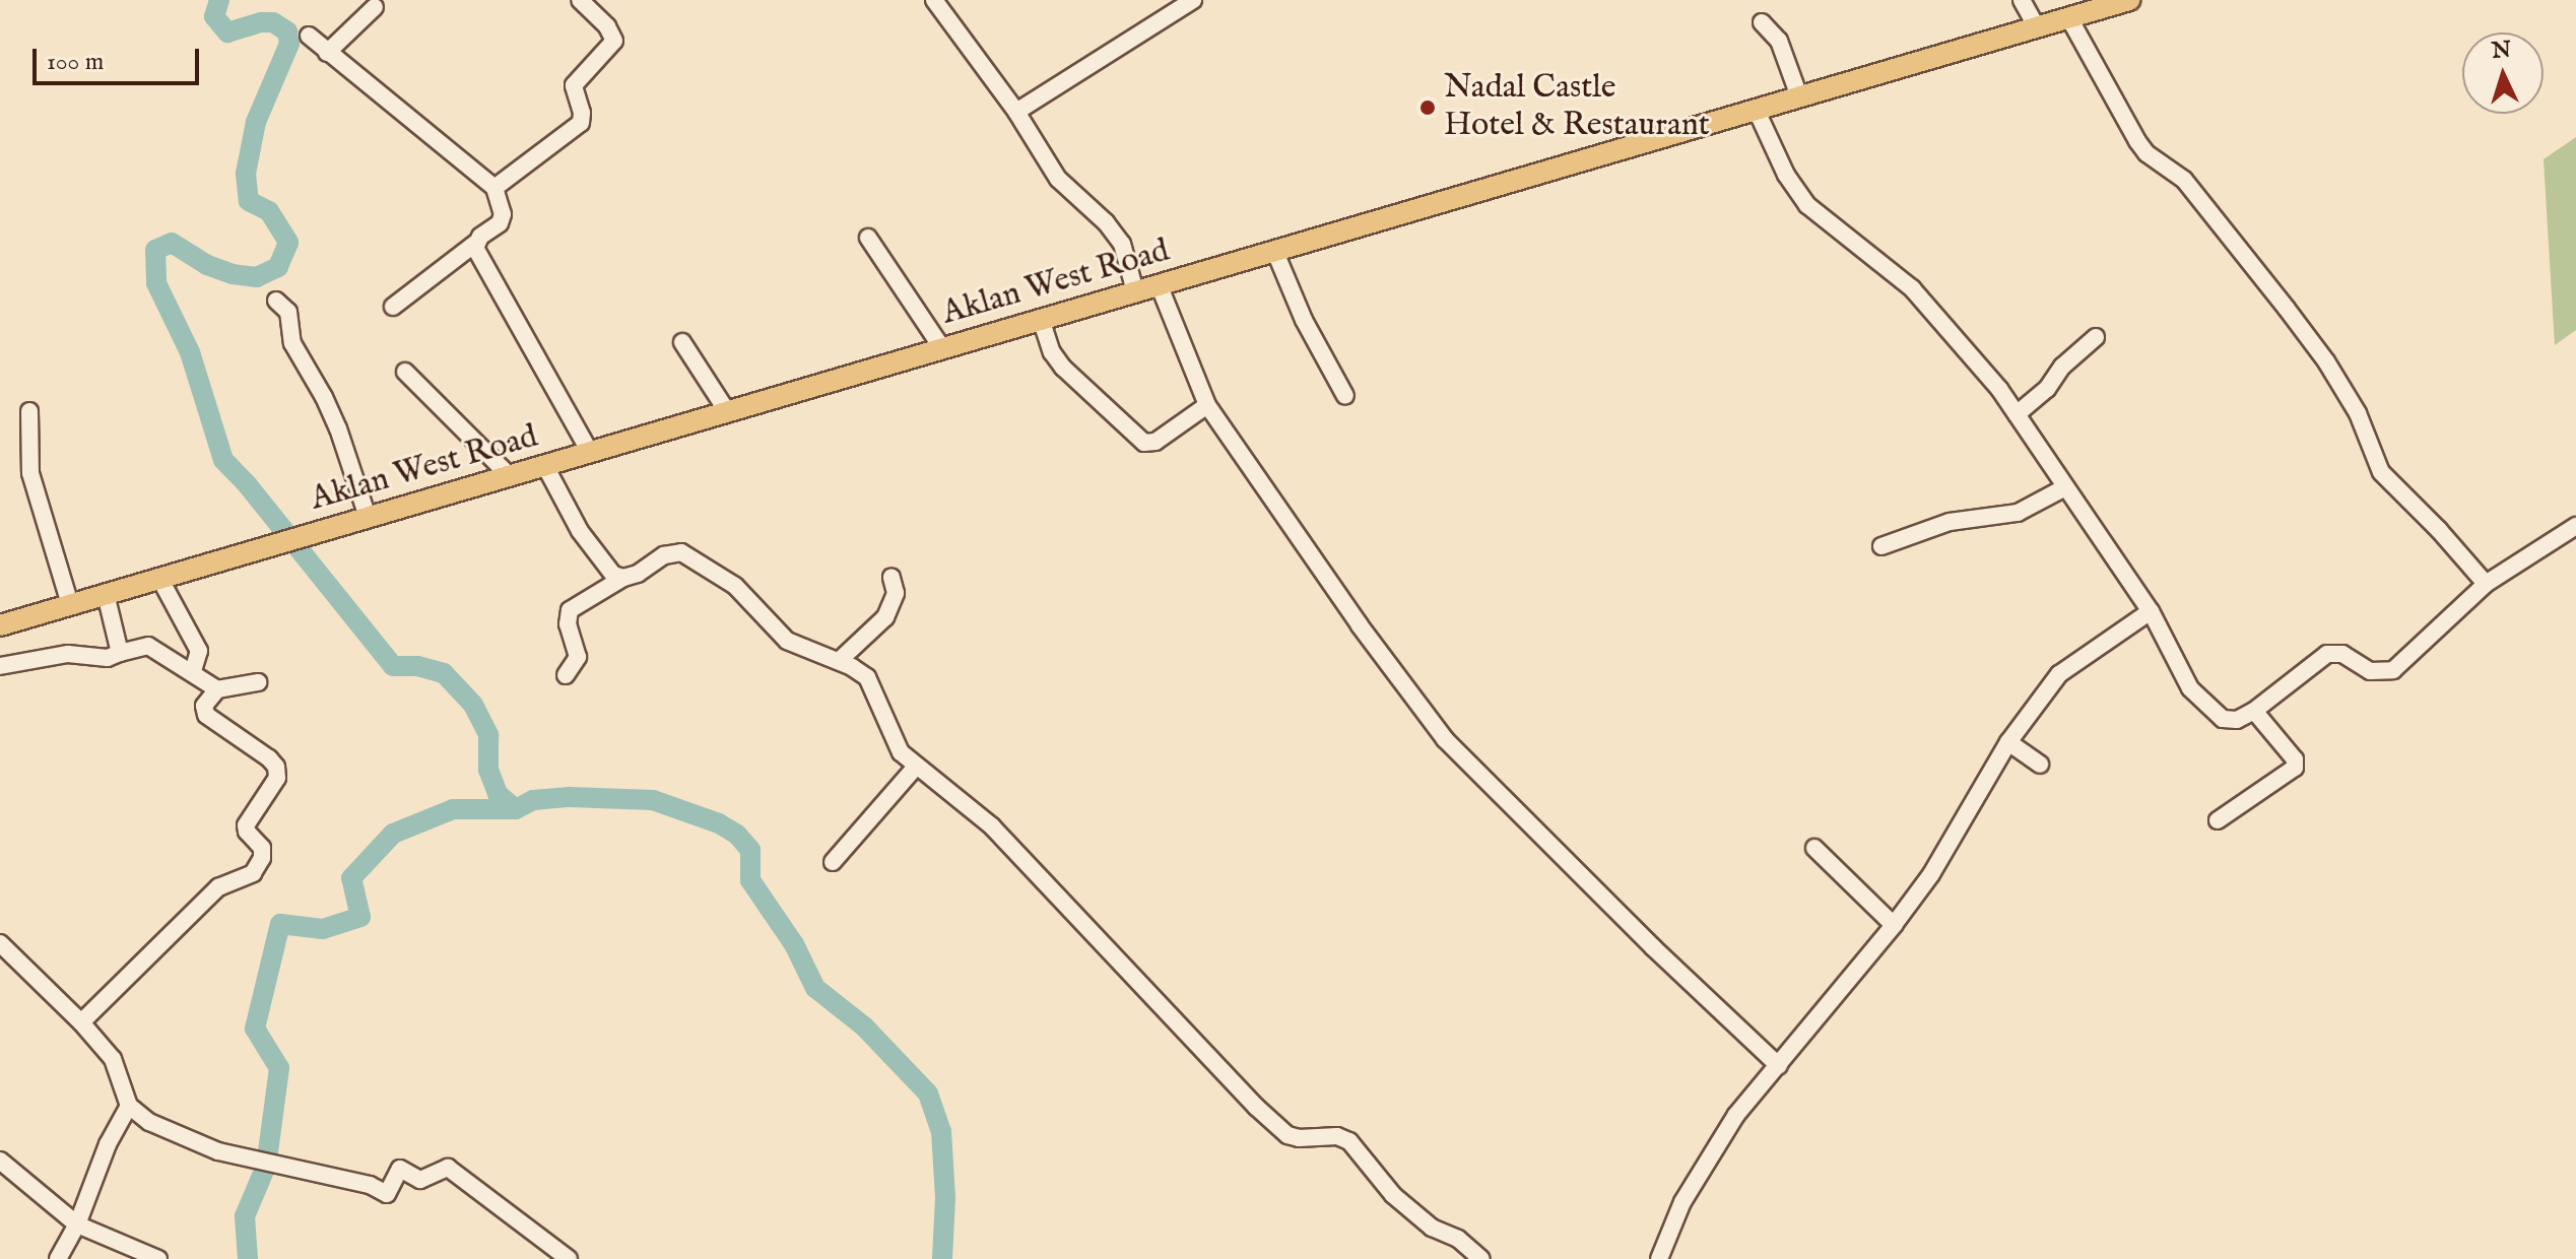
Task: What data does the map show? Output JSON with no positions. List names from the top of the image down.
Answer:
{
  "streets": {
    "main road": ["Aklan West Road"]
  },
  "places": ["Nadal Castle Hotel & Restaurant"],
  "scale_bar": "100 m",
  "north": "top"
}
